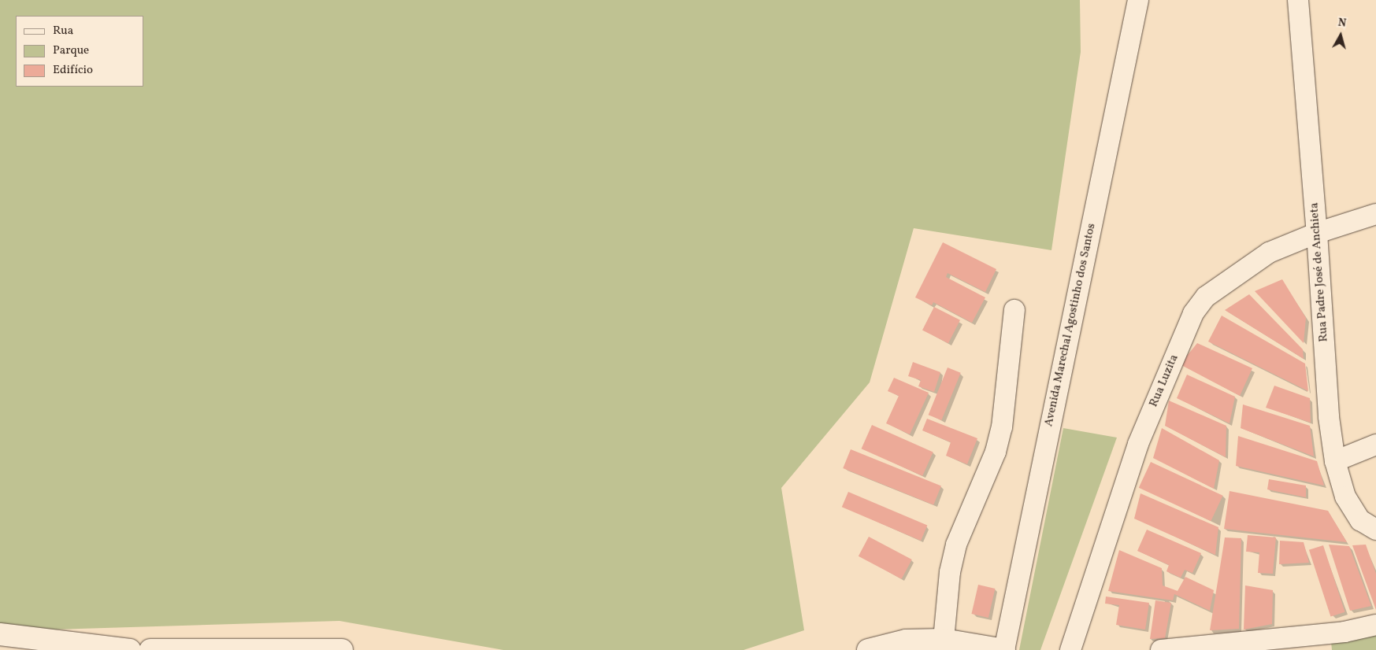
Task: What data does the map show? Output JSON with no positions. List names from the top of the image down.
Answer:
{
  "streets": {
    "street": ["Rua Padre José de Anchieta", "Avenida Marechal Agostinho dos Santos", "Rua Luzita"]
  },
  "crossings": [
    ["Rua Padre José de Anchieta", "Rua Luzita"]
  ],
  "legend": ["Rua", "Parque", "Edifício"],
  "north": "top"
}
